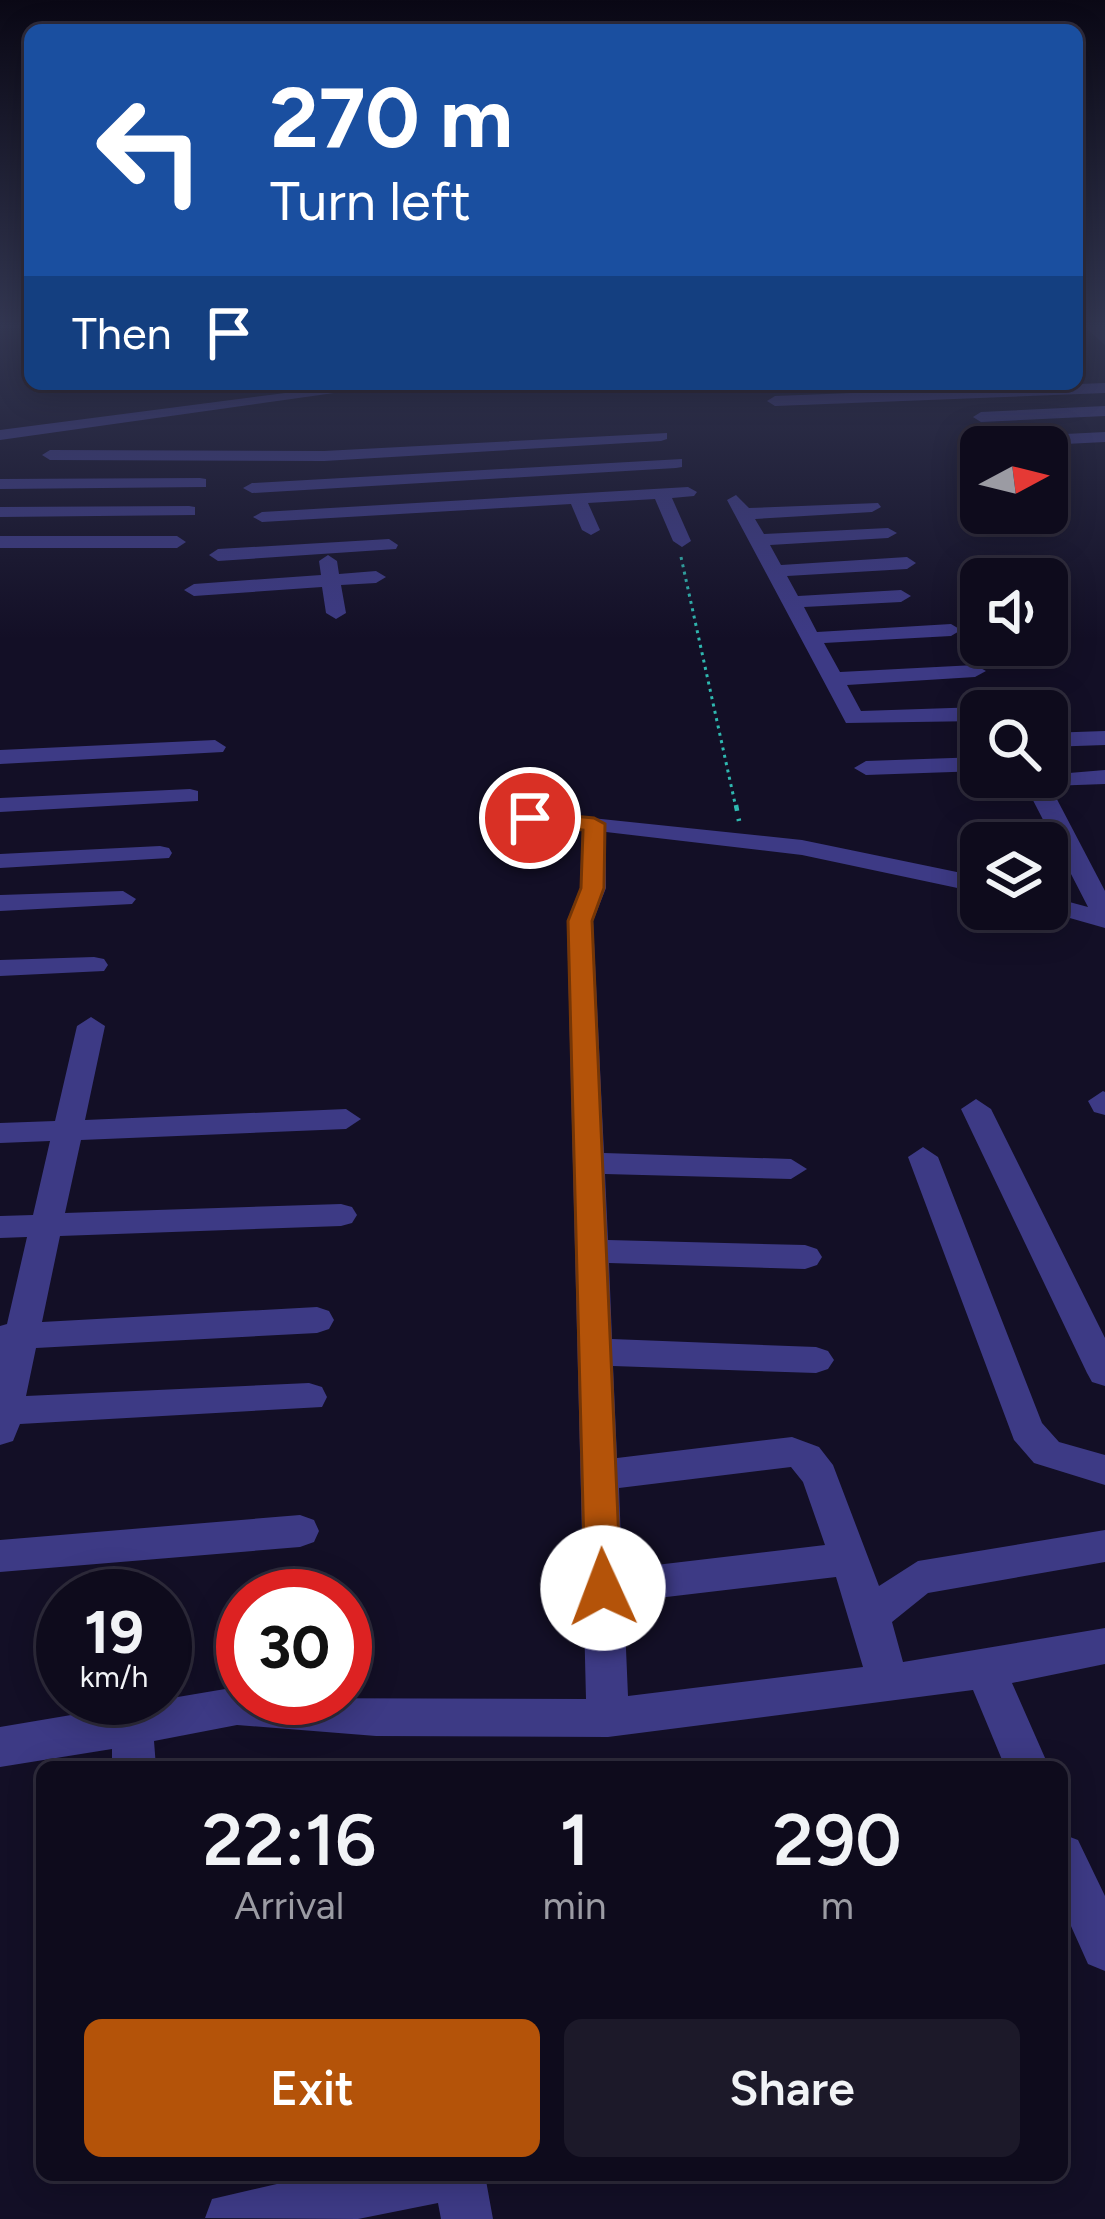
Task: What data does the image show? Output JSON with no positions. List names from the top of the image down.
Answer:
{
  "north": "right",
  "page": {
    "turn": ["270 m", "Turn left"],
    "then": "Then",
    "speed": "19 km/h",
    "limit": "30",
    "eta": [
      "22:16",
      "Arrival",
      "1",
      "min",
      "290",
      "m"
    ],
    "buttons": ["Exit", "Share"]
  }
}
